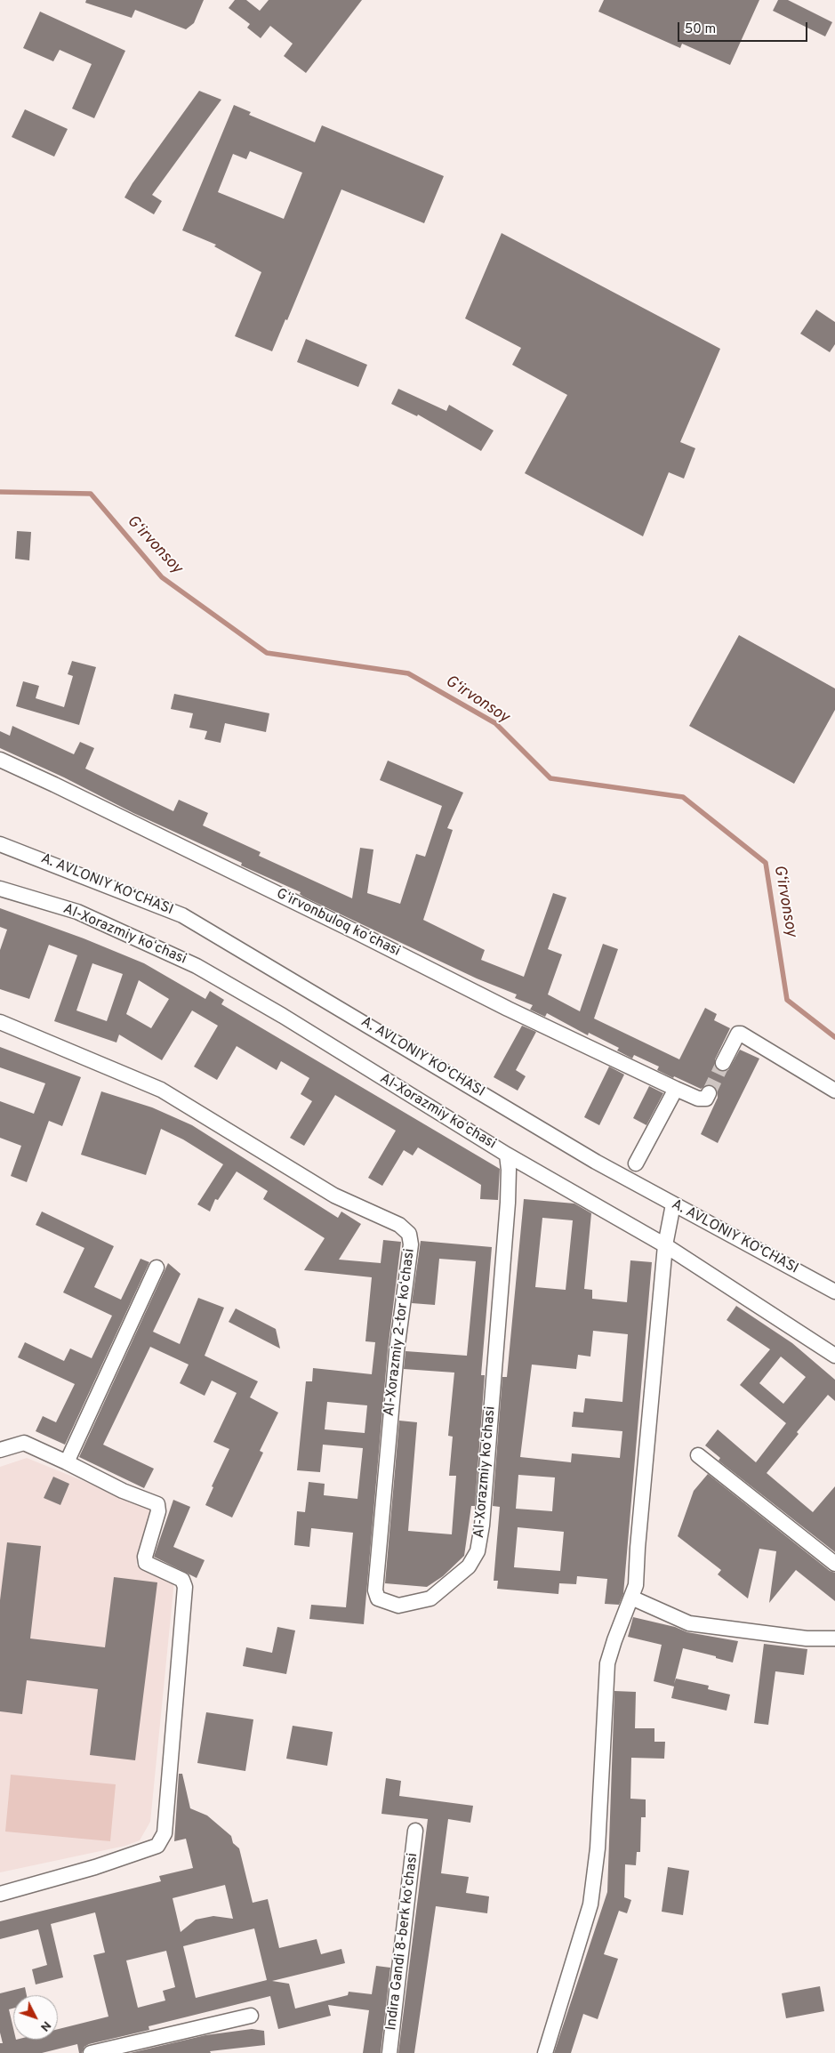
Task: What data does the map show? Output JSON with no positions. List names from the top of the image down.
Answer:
{
  "streets": {
    "street": [
      "A. AVLONIY KO‘CHASI",
      "Gʻirvonbuloq koʻchasi",
      "Al-Xorazmiy koʻchasi",
      "Al-Xorazmiy 2-tor koʻchasi",
      "Indira Gandi 8-berk koʻchasi"
    ]
  },
  "crossings": [
    ["Al-Xorazmiy koʻchasi", "Al-Xorazmiy 2-tor koʻchasi"]
  ],
  "water": ["G‘irvonsoy"],
  "scale_bar": "50 m",
  "north": "bottom right"
}
